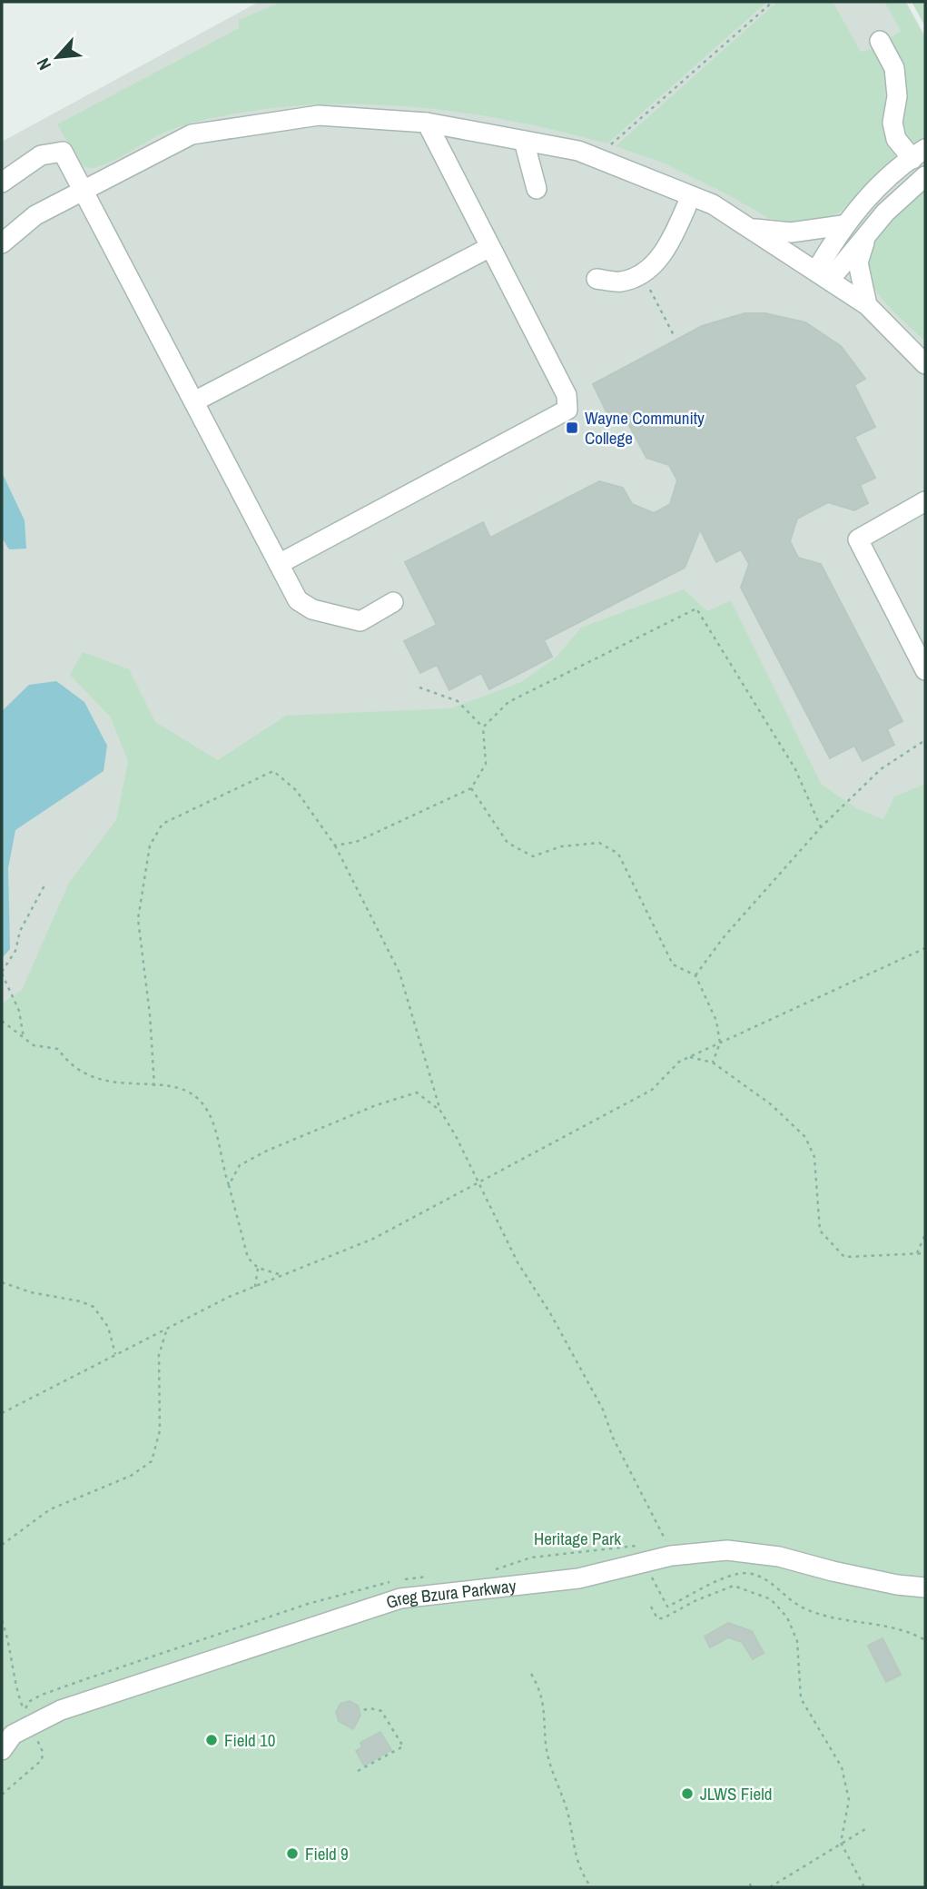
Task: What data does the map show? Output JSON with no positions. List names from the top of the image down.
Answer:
{
  "streets": {
    "street": ["Greg Bzura Parkway"]
  },
  "parks": ["Heritage Park"],
  "places": {
    "transit": ["Wayne Community College"],
    "other": ["Field 10", "JLWS Field", "Field 9"]
  },
  "north": "bottom left"
}
